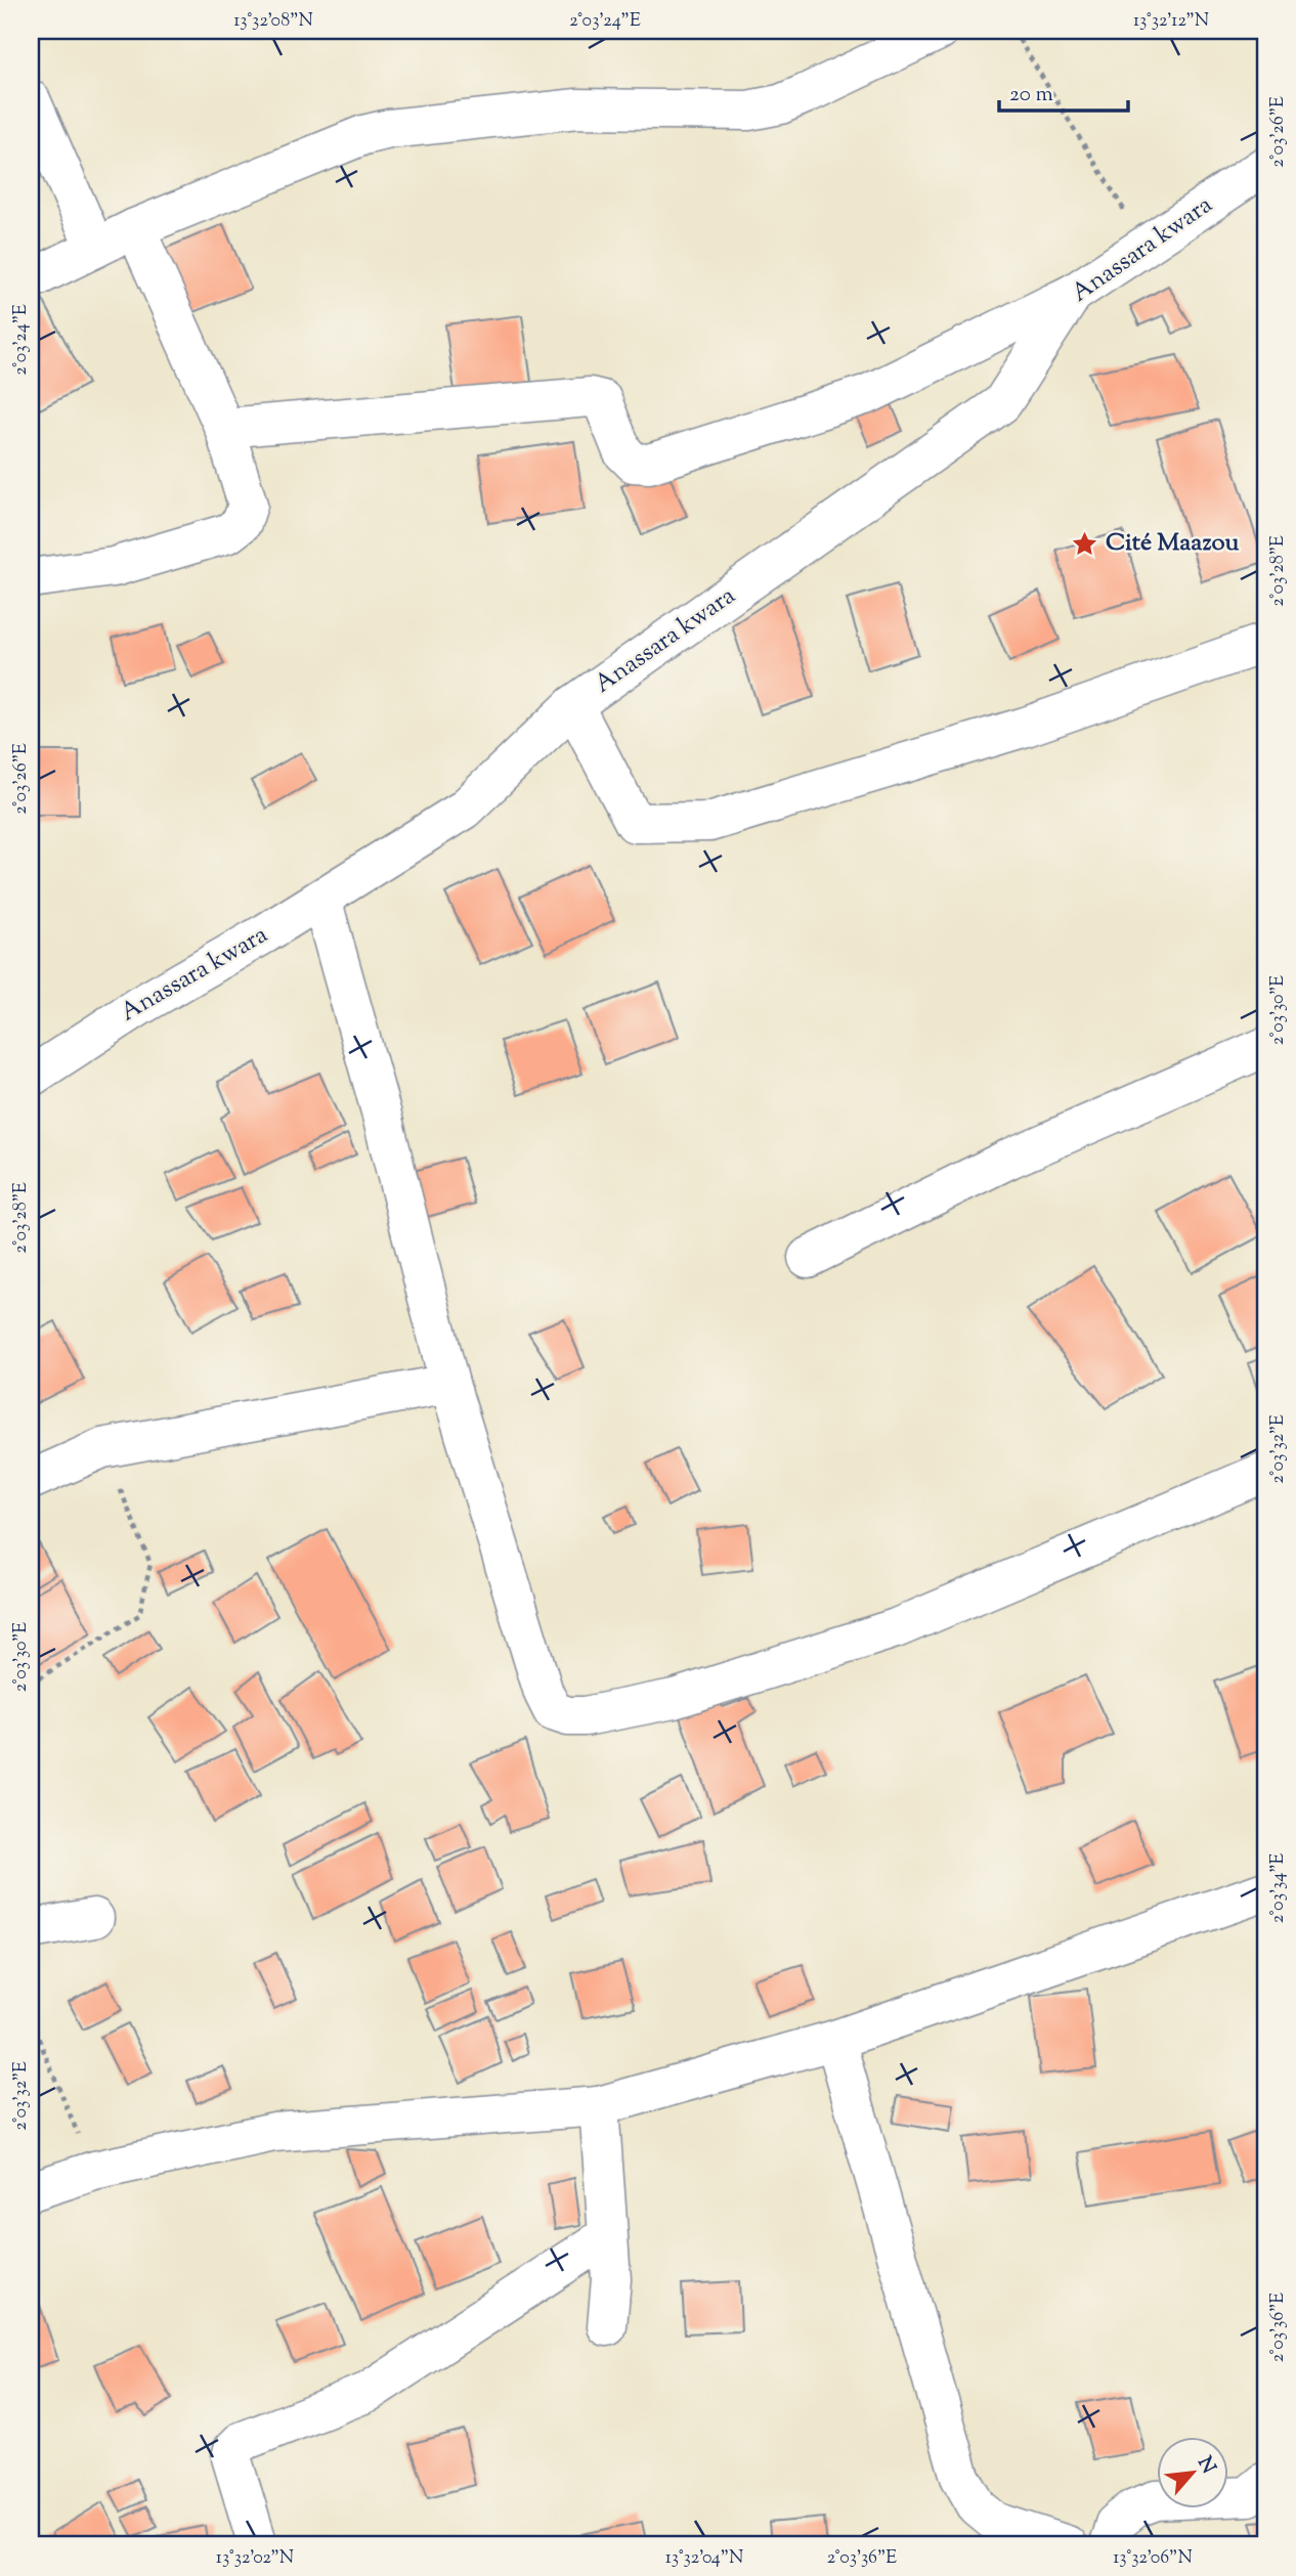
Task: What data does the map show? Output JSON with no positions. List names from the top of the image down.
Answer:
{
  "streets": {
    "street": ["Anassara kwara"]
  },
  "places": {
    "place": ["Cité Maazou"]
  },
  "scale_bar": "20 m",
  "north": "top right",
  "coordinates": [
    "13°32'08\"N",
    "2°03'24\"E",
    "13°32'12\"N",
    "2°03'26\"E",
    "2°03'28\"E",
    "2°03'30\"E",
    "2°03'32\"E",
    "2°03'34\"E",
    "2°03'36\"E",
    "13°32'02\"N",
    "13°32'04\"N",
    "13°32'06\"N"
  ]
}
